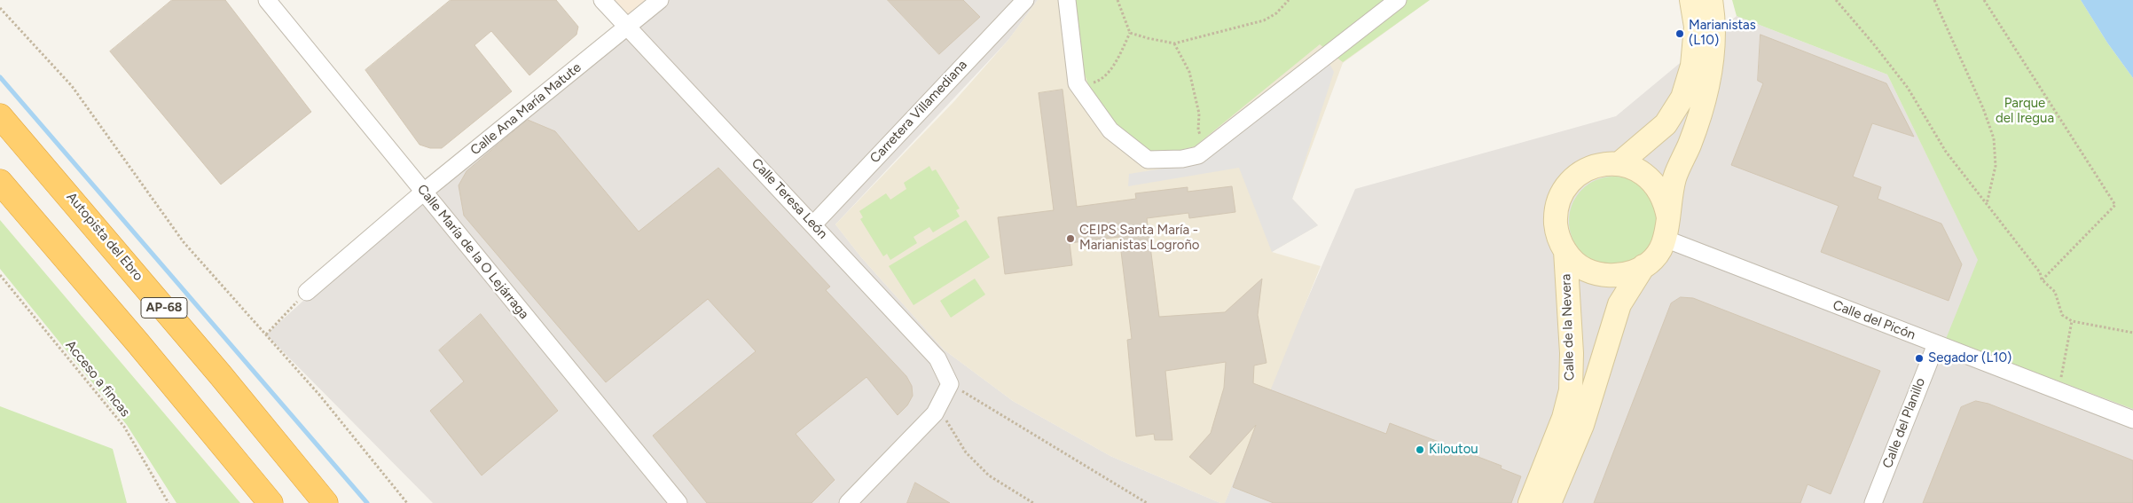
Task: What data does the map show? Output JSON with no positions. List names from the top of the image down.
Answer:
{
  "streets": {
    "highway": ["Autopista del Ebro", "AP-68"],
    "main road": ["Calle de la Nevera"],
    "street": [
      "Calle Ana María Matute",
      "Carretera Villamediana",
      "Calle Teresa León",
      "Calle María de la O Lejárraga",
      "Calle del Picón",
      "Calle del Planillo"
    ],
    "path": ["Acceso a fincas"]
  },
  "crossings": [
    ["Calle Ana María Matute", "Calle Teresa León"],
    ["Calle Ana María Matute", "Calle María de la O Lejárraga"],
    ["Carretera Villamediana", "Calle Teresa León"],
    ["Calle del Picón", "Calle de la Nevera"],
    ["Calle del Picón", "Calle del Planillo"]
  ],
  "parks": ["Parque del Iregua"],
  "places": [
    "Marianistas (L10)",
    "CEIPS Santa María - Marianistas Logroño",
    "Segador (L10)",
    "Kiloutou"
  ]
}
